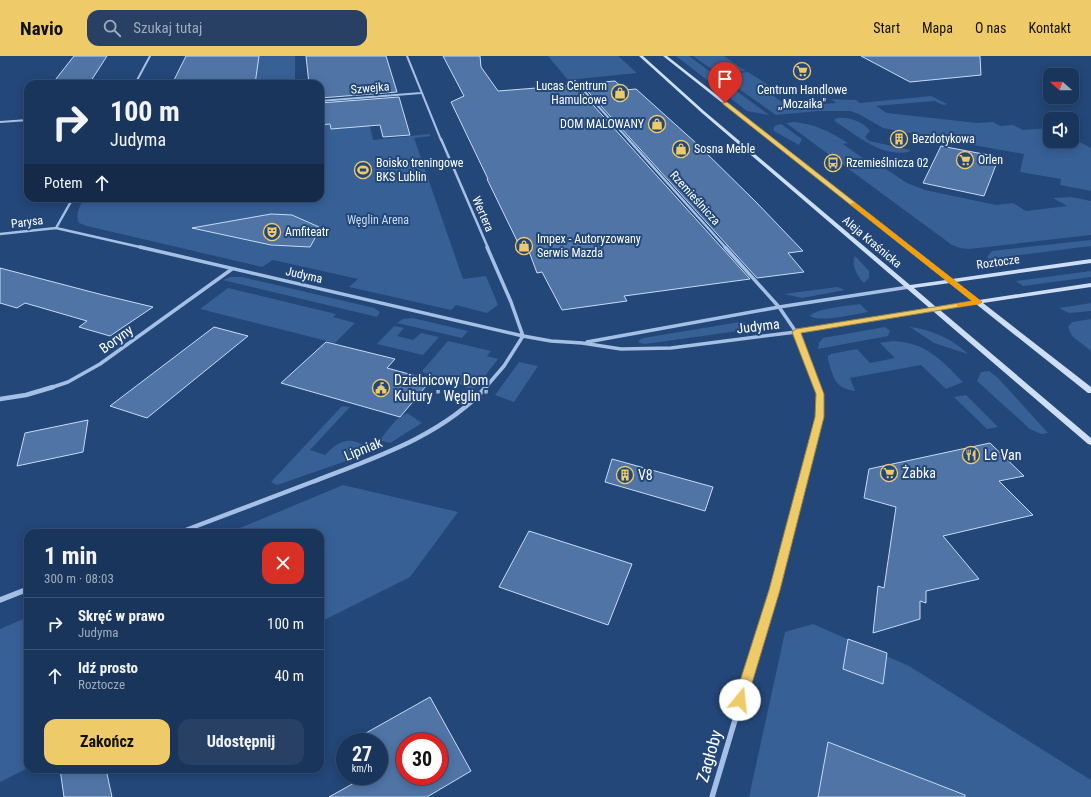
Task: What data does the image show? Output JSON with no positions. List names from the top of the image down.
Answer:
{
  "streets": {
    "main road": ["Aleja Kraśnicka", "Roztocze"],
    "street": [
      "Szwejka",
      "Rzemieślnicza",
      "Wertera",
      "Parysa",
      "Judyma",
      "Boryny",
      "Lipniak",
      "Zagłoby"
    ]
  },
  "crossings": [
    ["Szwejka", "Wertera"],
    ["Rzemieślnicza", "Judyma"],
    ["Rzemieślnicza", "Zagłoby"],
    ["Wertera", "Judyma"],
    ["Wertera", "Lipniak"],
    ["Parysa", "Judyma"],
    ["Aleja Kraśnicka", "Roztocze"],
    ["Aleja Kraśnicka", "Judyma"],
    ["Roztocze", "Judyma"],
    ["Judyma", "Boryny"],
    ["Judyma", "Lipniak"],
    ["Judyma", "Zagłoby"]
  ],
  "parks": ["Węglin Arena"],
  "places": {
    "supermarket": ["Centrum Handlowe ,,Mozaika\"", "Orlen", "Żabka"],
    "shop": [
      "Lucas Centrum Hamulcowe",
      "DOM MALOWANY",
      "Sosna Meble",
      "Impex - Autoryzowany Serwis Mazda"
    ],
    "building": ["Bezdotykowa", "V8"],
    "bus stop": ["Rzemieślnicza 02"],
    "sports": ["Boisko treningowe BKS Lublin"],
    "theatre": ["Amfiteatr"],
    "public building": ["Dzielnicowy Dom Kultury \" Węglin \""],
    "restaurant": ["Le Van"]
  },
  "north": "left",
  "page": {
    "header": "Navio",
    "search": "Szukaj tutaj",
    "nav": [
      "Start",
      "Mapa",
      "O nas",
      "Kontakt"
    ],
    "turn": ["100 m", "Judyma"],
    "then": "Potem",
    "heading": ["1 min", "300 m · 08:03"],
    "list": [
      {
        "name": "Skręć w prawo",
        "note": "Judyma",
        "value": "100 m"
      },
      {
        "name": "Idź prosto",
        "note": "Roztocze",
        "value": "40 m"
      }
    ],
    "buttons": ["Zakończ", "Udostępnij"],
    "speed": "27 km/h",
    "limit": "30"
  }
}
